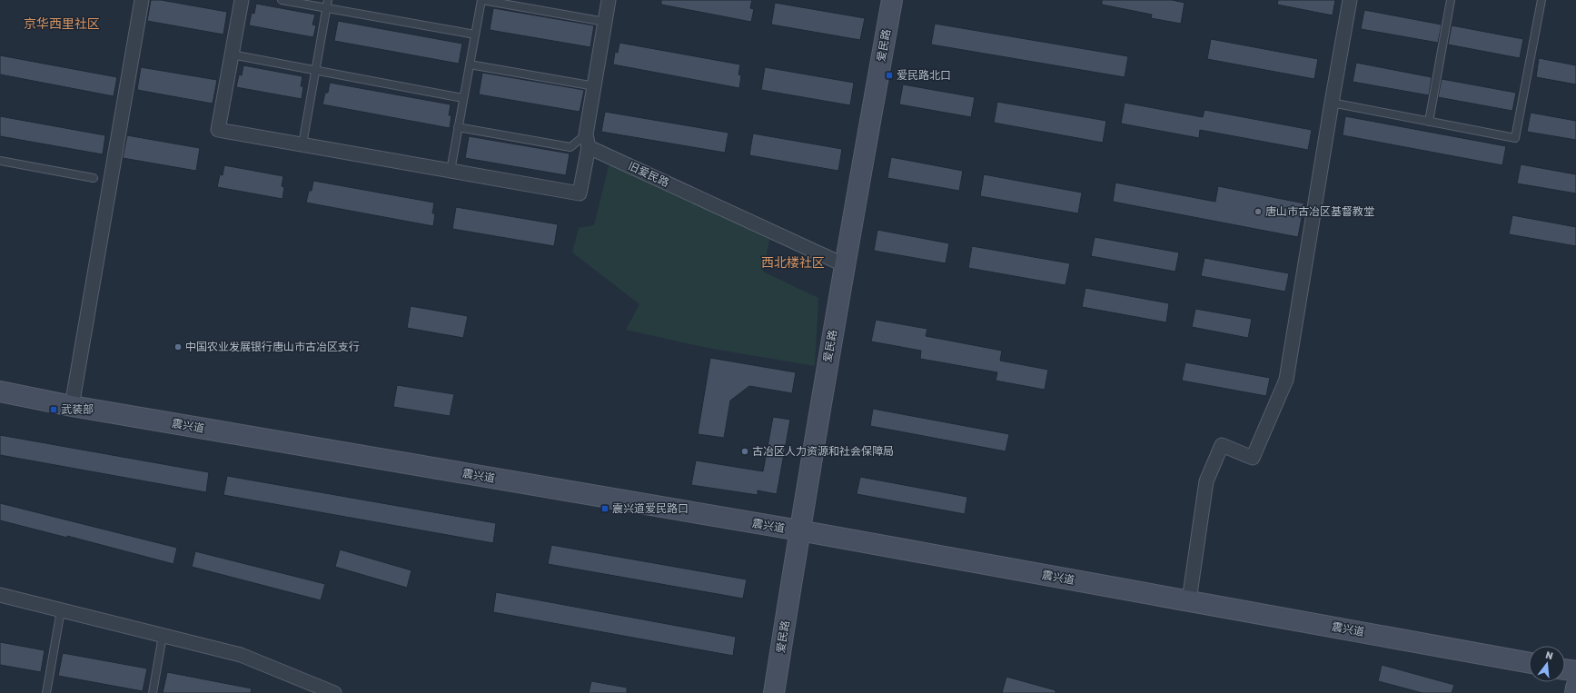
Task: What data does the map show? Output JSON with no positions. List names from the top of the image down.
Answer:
{
  "streets": {
    "street": ["爱民路", "旧爱民路", "震兴道"]
  },
  "crossings": [
    ["爱民路", "旧爱民路"],
    ["爱民路", "震兴道"]
  ],
  "districts": ["京华西里社区", "西北楼社区"],
  "places": {
    "transit": ["爱民路北口", "武装部", "震兴道爱民路口"],
    "other": ["唐山市古冶区基督教堂", "中国农业发展银行唐山市古冶区支行", "古冶区人力资源和社会保障局"]
  },
  "north": "top"
}
